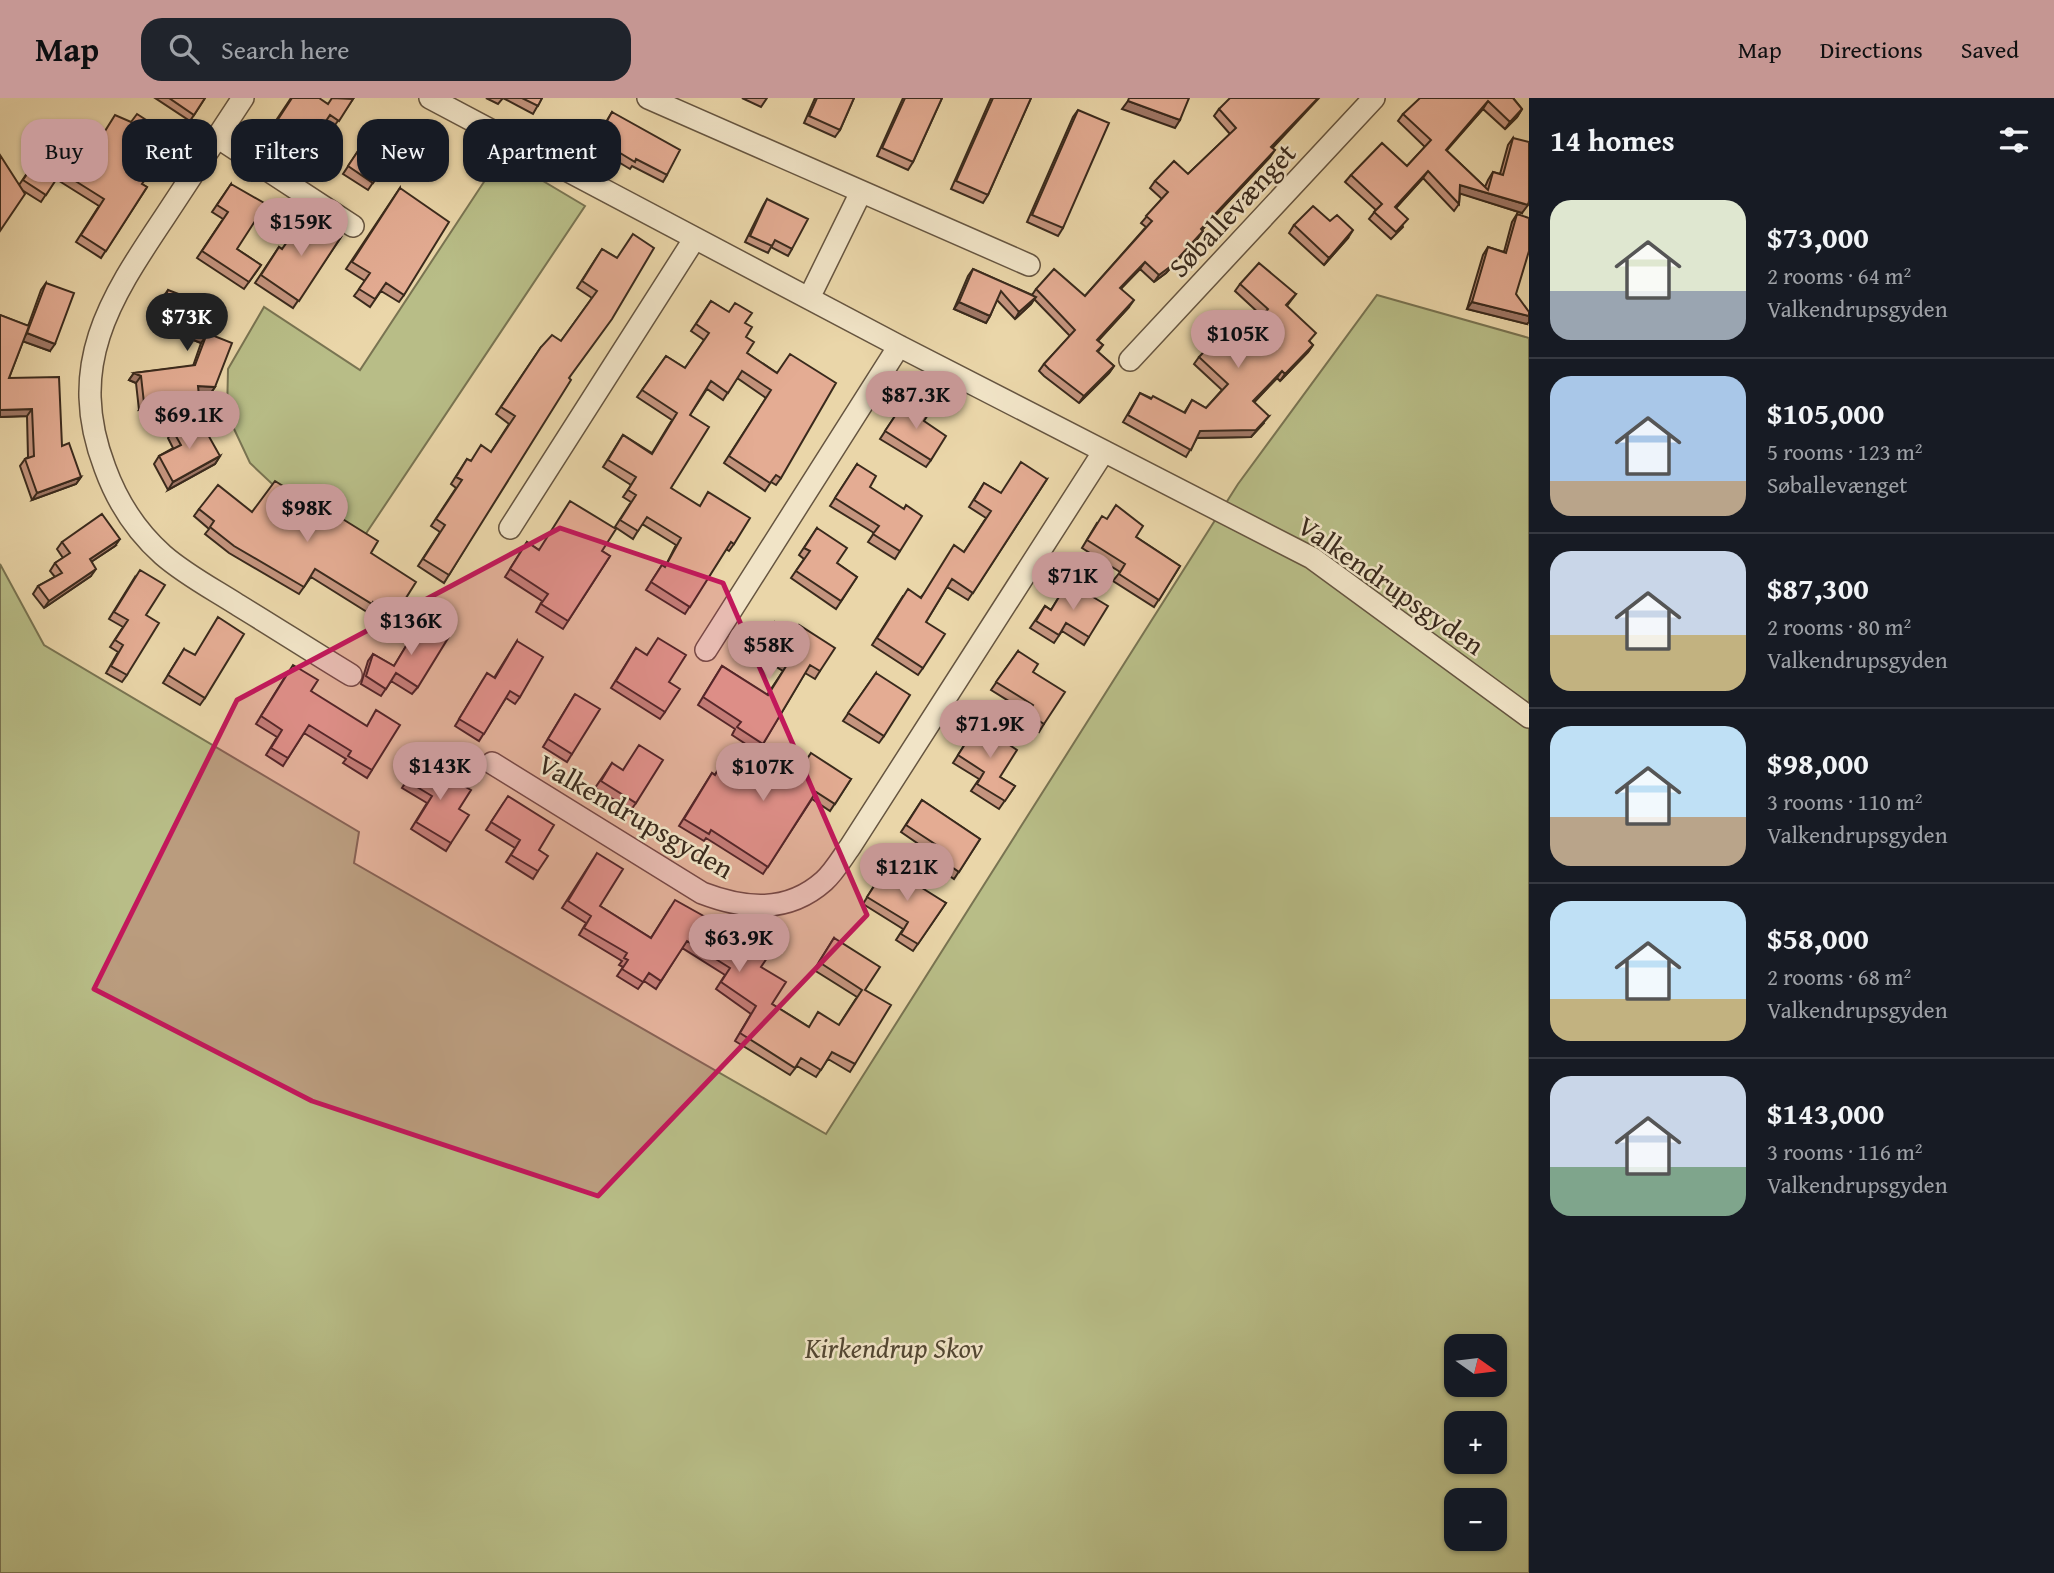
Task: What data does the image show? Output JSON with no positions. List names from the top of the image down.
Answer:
{
  "streets": {
    "street": ["Søballevænget", "Valkendrupsgyden"]
  },
  "parks": ["Kirkendrup Skov"],
  "north": "right",
  "page": {
    "header": "Map",
    "search": "Search here",
    "nav": ["Map", "Directions", "Saved"],
    "heading": "14 homes",
    "chip": [
      "Buy",
      "Rent",
      "Filters",
      "New",
      "Apartment"
    ],
    "list": [
      {
        "name": "$73,000",
        "note": "2 rooms · 64 m² · Valkendrupsgyden"
      },
      {
        "name": "$105,000",
        "note": "5 rooms · 123 m² · Søballevænget"
      },
      {
        "name": "$87,300",
        "note": "2 rooms · 80 m² · Valkendrupsgyden"
      },
      {
        "name": "$98,000",
        "note": "3 rooms · 110 m² · Valkendrupsgyden"
      },
      {
        "name": "$58,000",
        "note": "2 rooms · 68 m² · Valkendrupsgyden"
      },
      {
        "name": "$143,000",
        "note": "3 rooms · 116 m² · Valkendrupsgyden"
      }
    ],
    "price": [
      "$159K",
      "$73K",
      "$105K",
      "$87.3K",
      "$69.1K",
      "$98K",
      "$71K",
      "$136K",
      "$58K",
      "$71.9K",
      "$143K",
      "$107K",
      "$121K",
      "$63.9K"
    ],
    "map_buttons": ["+", "−"]
  }
}
